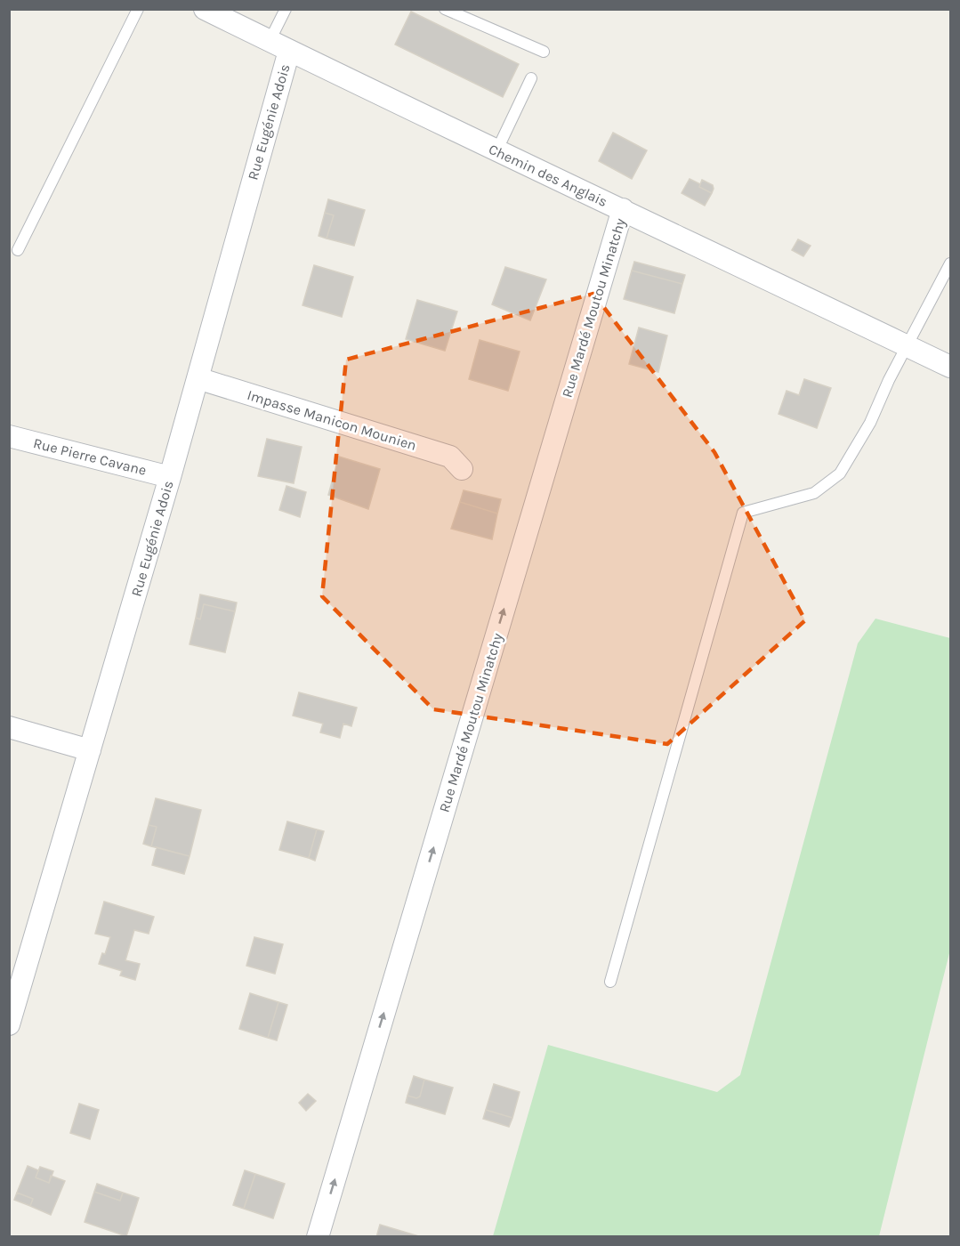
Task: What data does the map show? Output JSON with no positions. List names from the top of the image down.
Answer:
{
  "streets": {
    "street": [
      "Rue Eugénie Adois",
      "Chemin des Anglais",
      "Rue Mardé Moutou Minatchy",
      "Impasse Manicon Mounien",
      "Rue Pierre Cavane"
    ]
  },
  "crossings": [
    ["Rue Eugénie Adois", "Chemin des Anglais"],
    ["Rue Eugénie Adois", "Impasse Manicon Mounien"],
    ["Rue Eugénie Adois", "Rue Pierre Cavane"],
    ["Chemin des Anglais", "Rue Mardé Moutou Minatchy"]
  ],
  "one_way": ["Rue Mardé Moutou Minatchy"]
}
